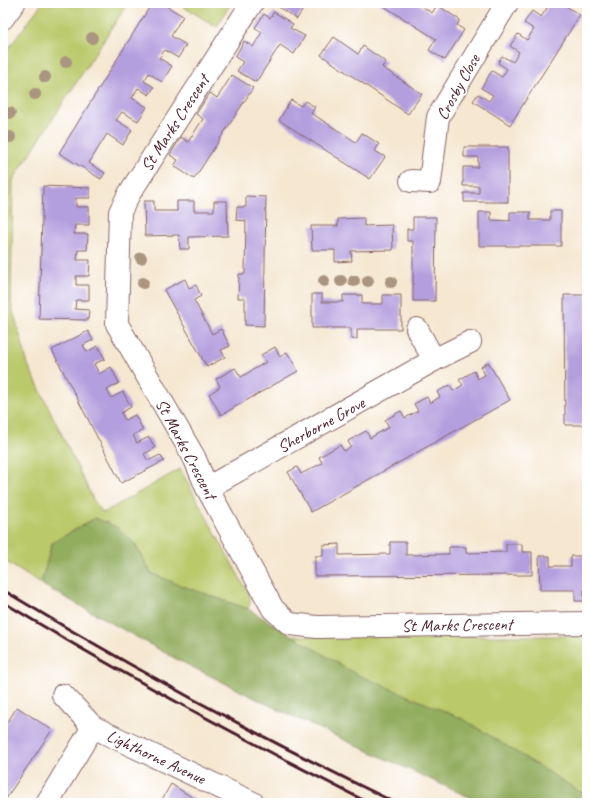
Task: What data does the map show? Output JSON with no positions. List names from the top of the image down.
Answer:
{
  "streets": {
    "main road": [
      "Crosby Close",
      "St Marks Crescent",
      "Sherborne Grove",
      "Lighthorne Avenue"
    ]
  },
  "crossings": [
    ["St Marks Crescent", "Sherborne Grove"]
  ]
}
